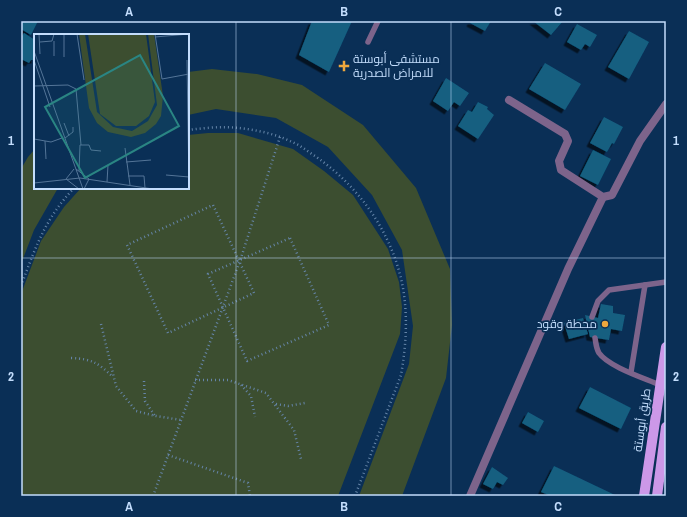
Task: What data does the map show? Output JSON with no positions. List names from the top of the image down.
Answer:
{
  "streets": {
    "main road": ["طريق أبوستة"]
  },
  "places": {
    "health": ["مستشفى أبوستة للامراض الصدرية"],
    "other": ["محطة وقود"]
  },
  "grid": {
    "columns": ["A", "B", "C"],
    "rows": ["1", "2"]
  }
}
